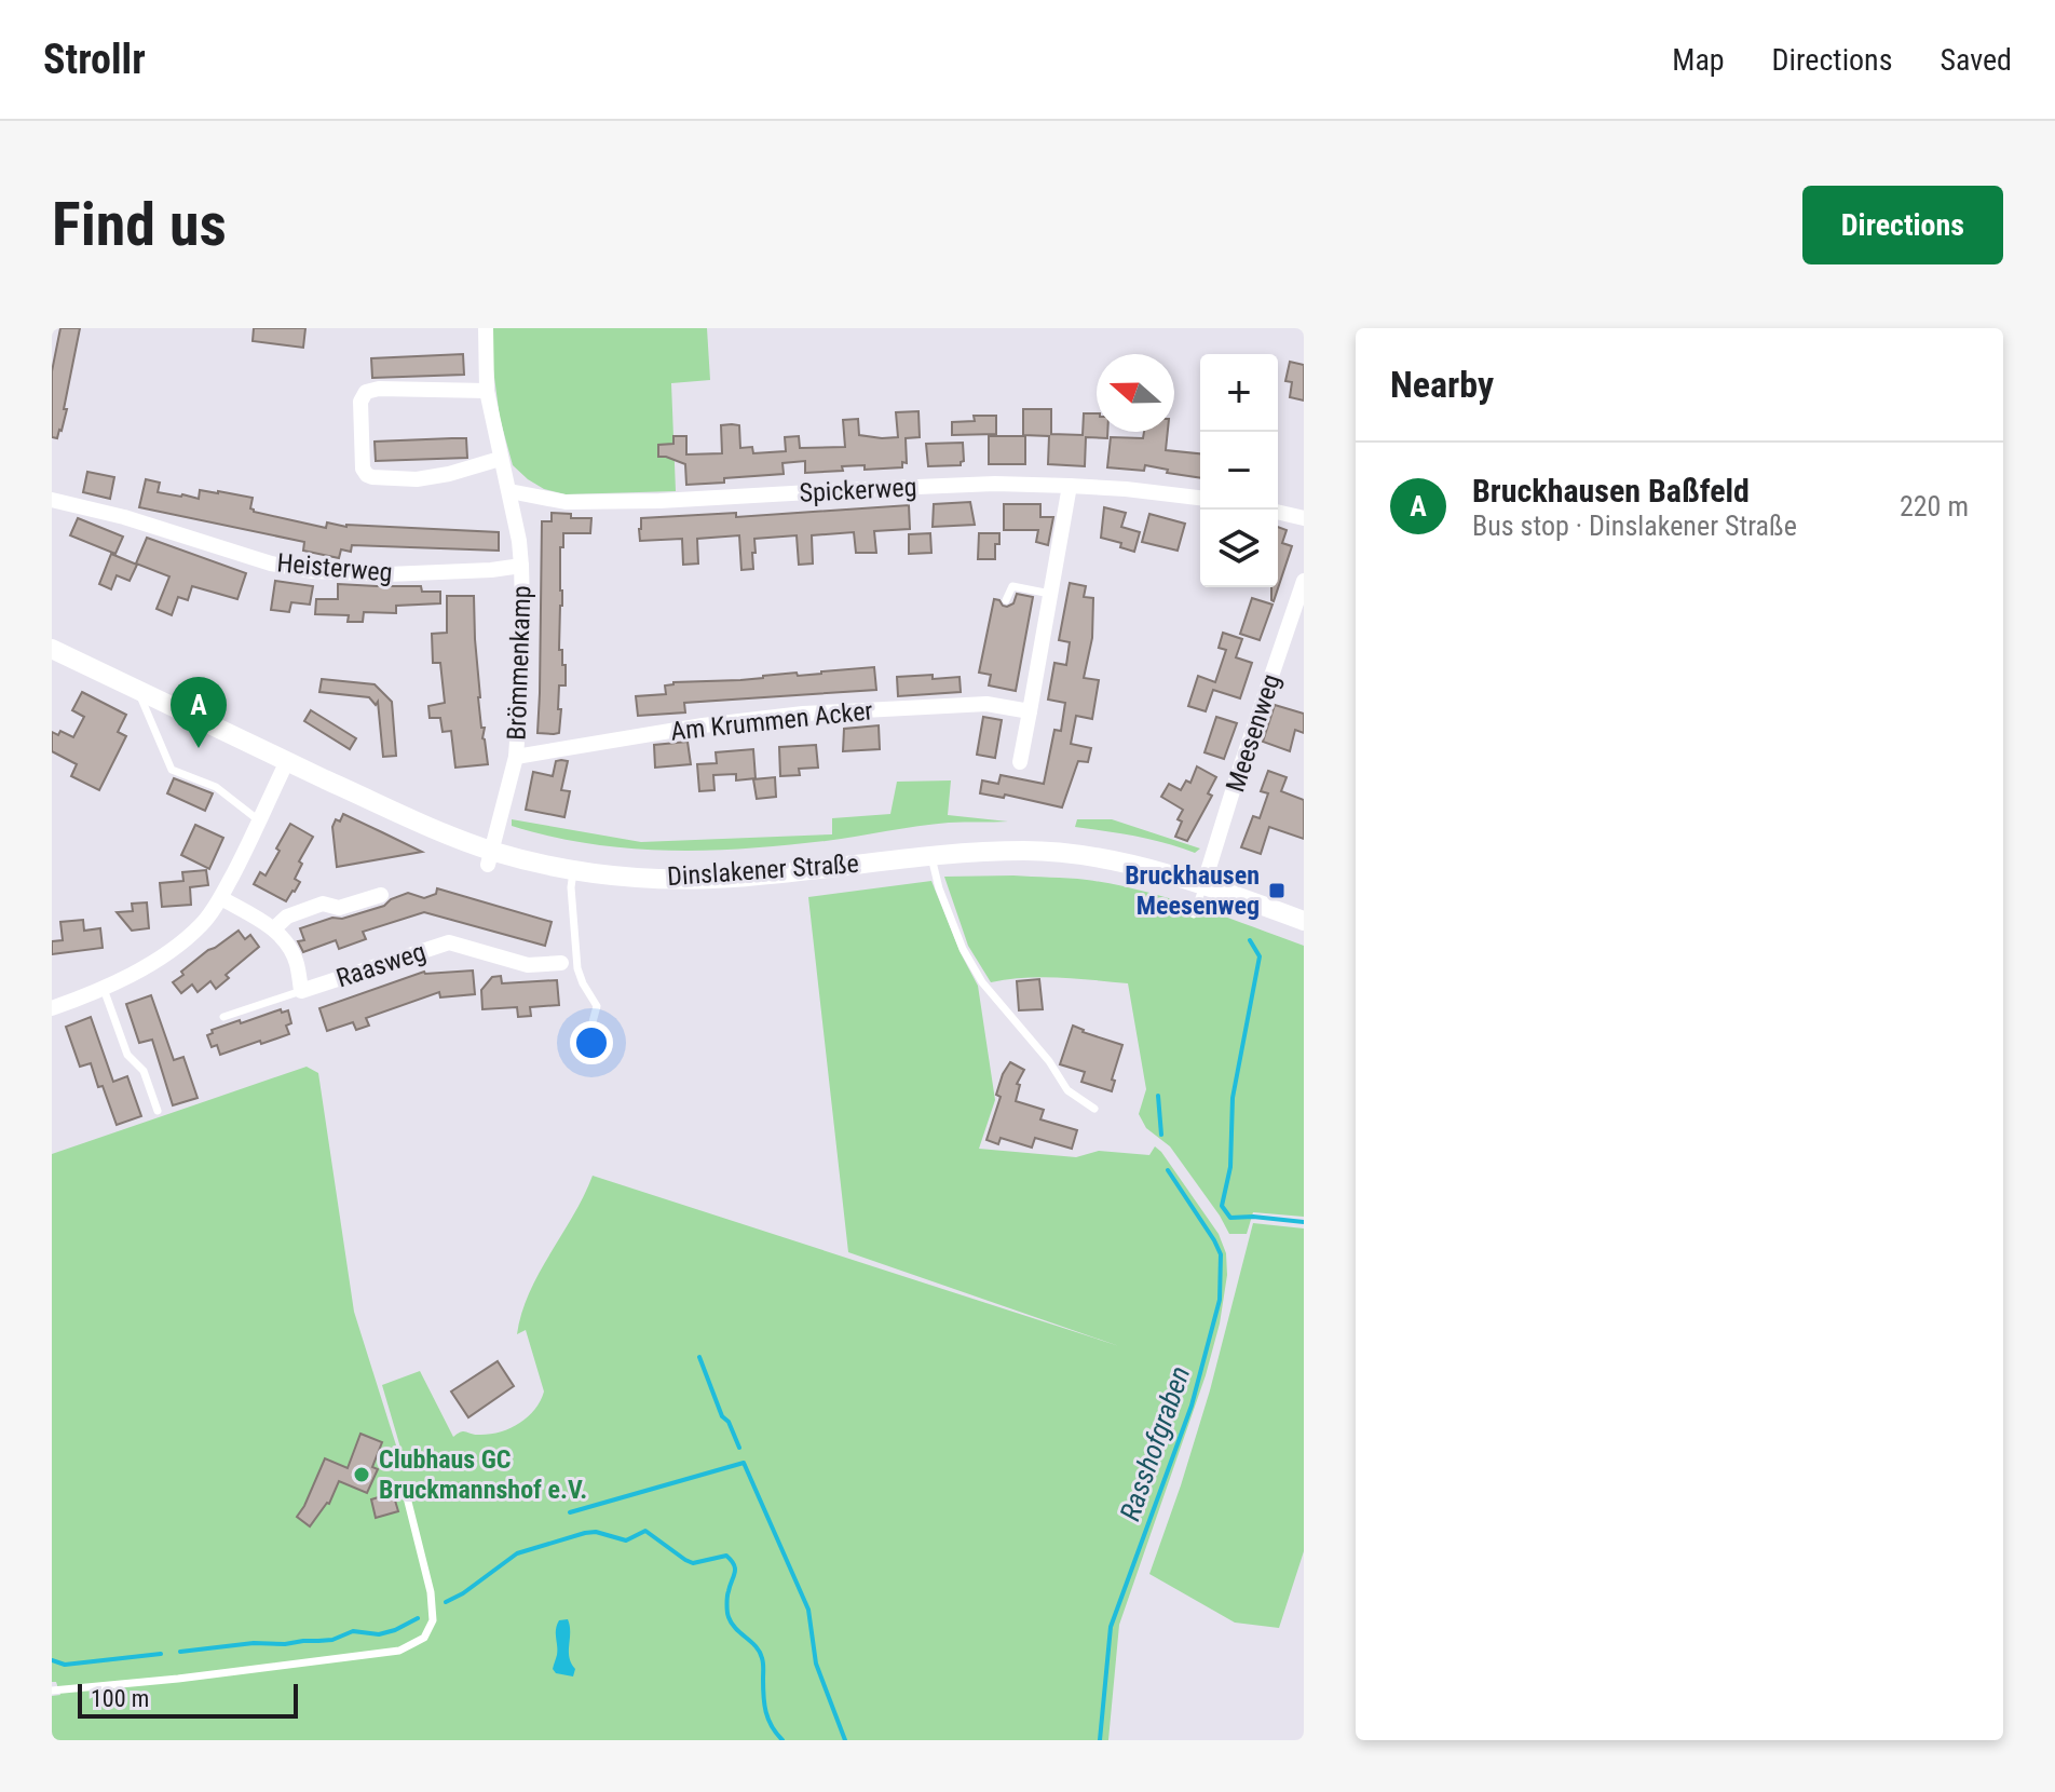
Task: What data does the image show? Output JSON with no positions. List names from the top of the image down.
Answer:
{
  "streets": {
    "main road": ["Dinslakener Straße"],
    "street": [
      "Spickerweg",
      "Heisterweg",
      "Brömmenkamp",
      "Am Krummen Acker",
      "Meesenweg",
      "Raasweg"
    ]
  },
  "crossings": [
    ["Spickerweg", "Brömmenkamp"],
    ["Heisterweg", "Brömmenkamp"],
    ["Brömmenkamp", "Am Krummen Acker"],
    ["Brömmenkamp", "Dinslakener Straße"],
    ["Meesenweg", "Dinslakener Straße"]
  ],
  "water": ["Rasshofgraben"],
  "places": {
    "transit": ["Bruckhausen Meesenweg"],
    "other": ["Clubhaus GC Bruckmannshof e.V."]
  },
  "scale_bar": "100 m",
  "north": "left",
  "page": {
    "header": "Strollr",
    "nav": ["Map", "Directions", "Saved"],
    "buttons": "Directions",
    "title": "Find us",
    "heading": "Nearby",
    "map_buttons": ["+", "−"],
    "list": [
      {
        "mark": "A",
        "name": "Bruckhausen Baßfeld",
        "note": "Bus stop · Dinslakener Straße",
        "value": "220 m"
      }
    ],
    "pins": "A",
    "scale": "100 m"
  }
}
